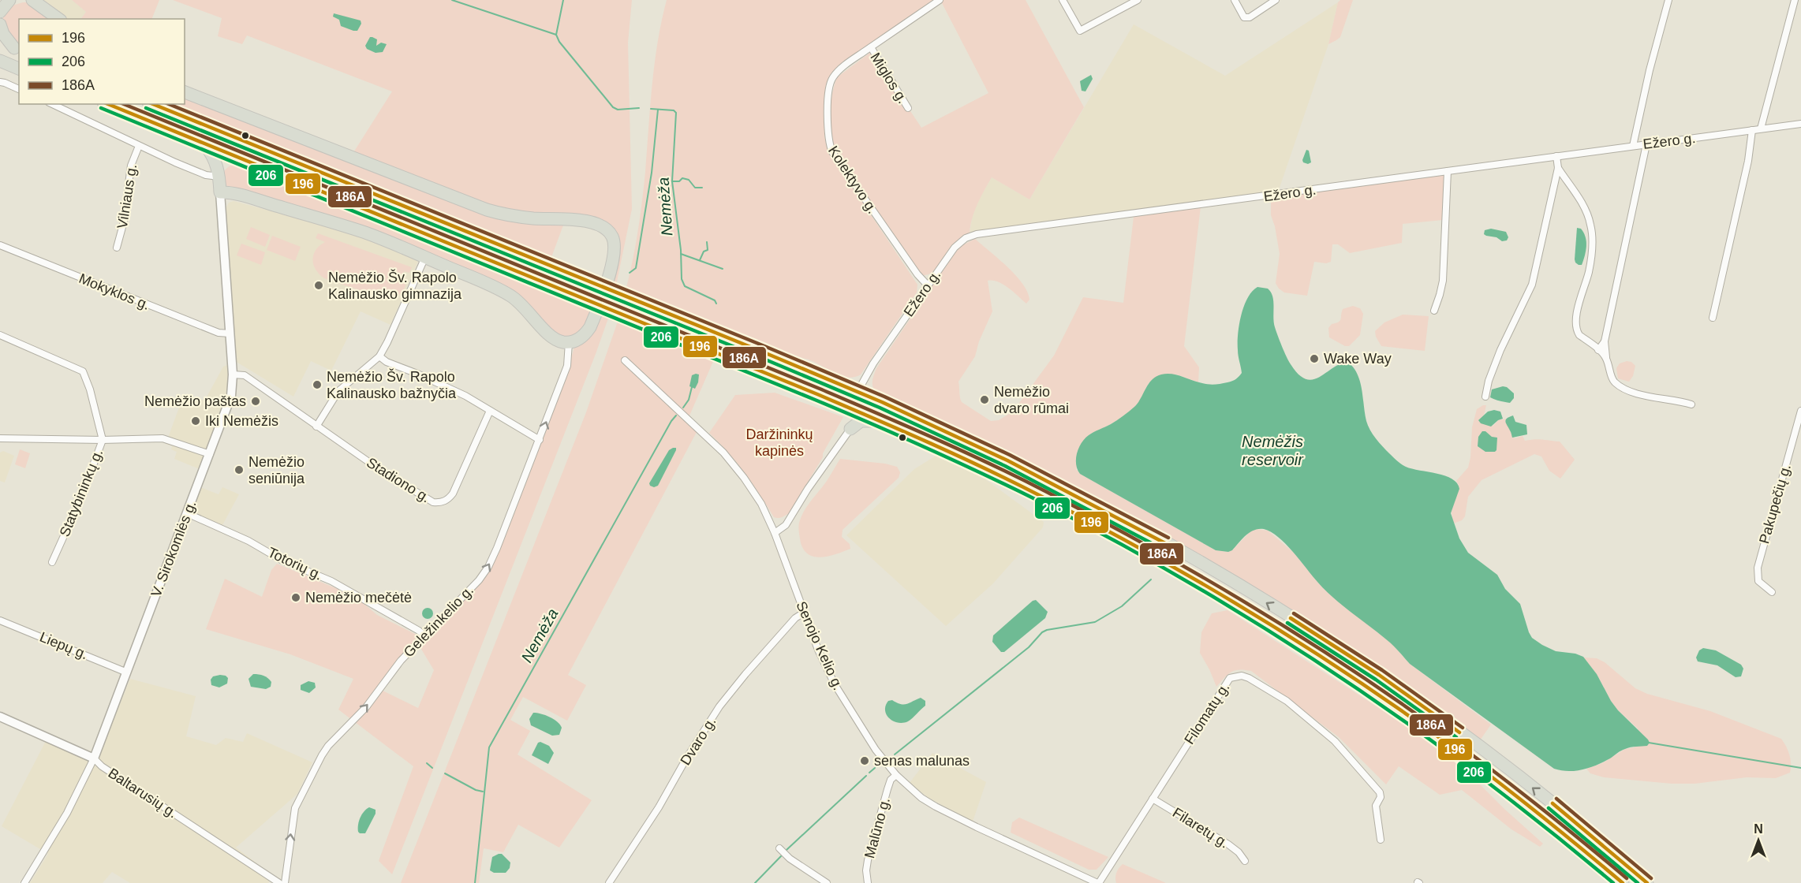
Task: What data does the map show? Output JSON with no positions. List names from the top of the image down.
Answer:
{
  "streets": {
    "main road": ["V. Sirokomlės g.", "Baltarusių g."],
    "street": [
      "Miglos g.",
      "Ežero g.",
      "Kolektyvo g.",
      "Vilniaus g.",
      "Mokyklos g.",
      "Stadiono g.",
      "Statybininkų g.",
      "Pakupečių g.",
      "Totorių g.",
      "Geležinkelio g.",
      "Liepų g.",
      "Senojo Kelio g.",
      "Filomatų g.",
      "Dvaro g.",
      "Malūno g.",
      "Filaretų g."
    ]
  },
  "crossings": [
    ["Miglos g.", "Kolektyvo g."],
    ["Ežero g.", "Kolektyvo g."],
    ["Mokyklos g.", "V. Sirokomlės g."],
    ["V. Sirokomlės g.", "Totorių g."],
    ["V. Sirokomlės g.", "Liepų g."],
    ["V. Sirokomlės g.", "Baltarusių g."],
    ["Totorių g.", "Geležinkelio g."],
    ["Senojo Kelio g.", "Filomatų g."],
    ["Senojo Kelio g.", "Dvaro g."],
    ["Senojo Kelio g.", "Malūno g."],
    ["Filomatų g.", "Filaretų g."]
  ],
  "one_way": ["Geležinkelio g."],
  "water": ["Nemėža", "Nemėžis reservoir"],
  "parks": ["Daržininkų kapinės"],
  "places": [
    "Nemėžio Šv. Rapolo Kalinausko gimnazija",
    "Wake Way",
    "Nemėžio Šv. Rapolo Kalinausko bažnyčia",
    "Nemėžio dvaro rūmai",
    "Nemėžio paštas",
    "Iki Nemėžis",
    "Nemėžio seniūnija",
    "Nemėžio mečėtė",
    "senas malunas"
  ],
  "lines": ["transit line 196", "transit line 186A", "transit line 206"],
  "legend": ["196", "206", "186A"],
  "north": "top"
}
